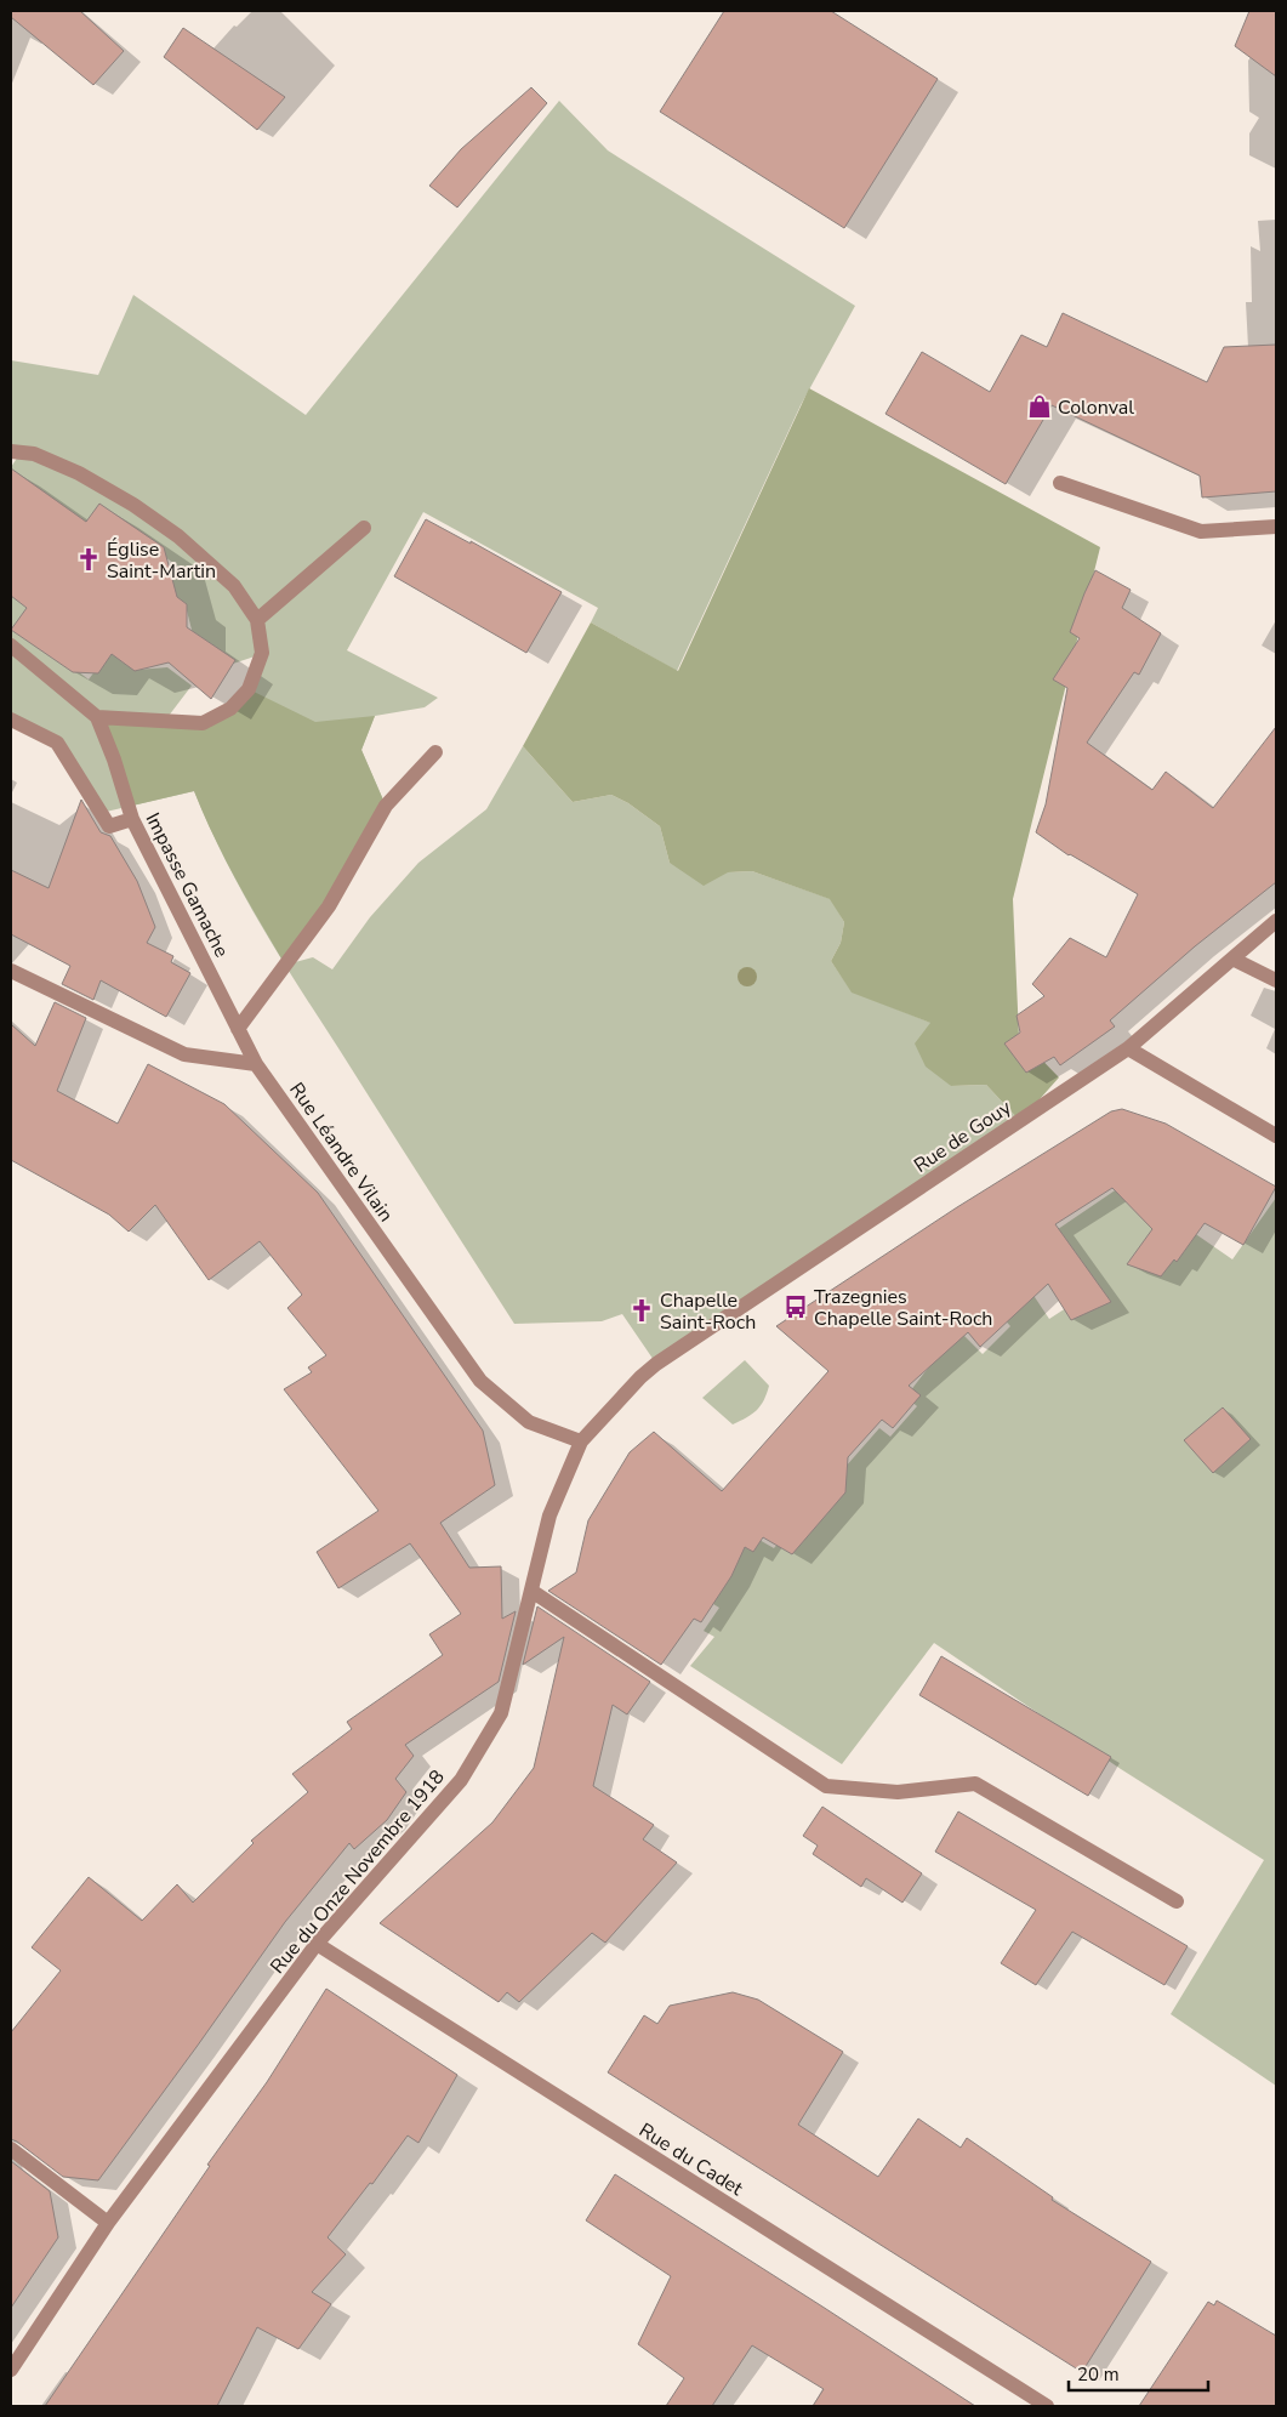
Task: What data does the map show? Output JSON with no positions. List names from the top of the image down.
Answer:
{
  "streets": {
    "street": [
      "Impasse Gamache",
      "Rue de Gouy",
      "Rue Léandre Vilain",
      "Rue du Onze Novembre 1918",
      "Rue du Cadet"
    ]
  },
  "crossings": [
    ["Impasse Gamache", "Rue Léandre Vilain"],
    ["Rue de Gouy", "Rue du Onze Novembre 1918"],
    ["Rue Léandre Vilain", "Rue du Onze Novembre 1918"],
    ["Rue du Onze Novembre 1918", "Rue du Cadet"]
  ],
  "places": {
    "shop": ["Colonval"],
    "church": ["Église Saint-Martin", "Chapelle Saint-Roch"],
    "bus stop": ["Trazegnies Chapelle Saint-Roch"]
  },
  "scale_bar": "20 m"
}
